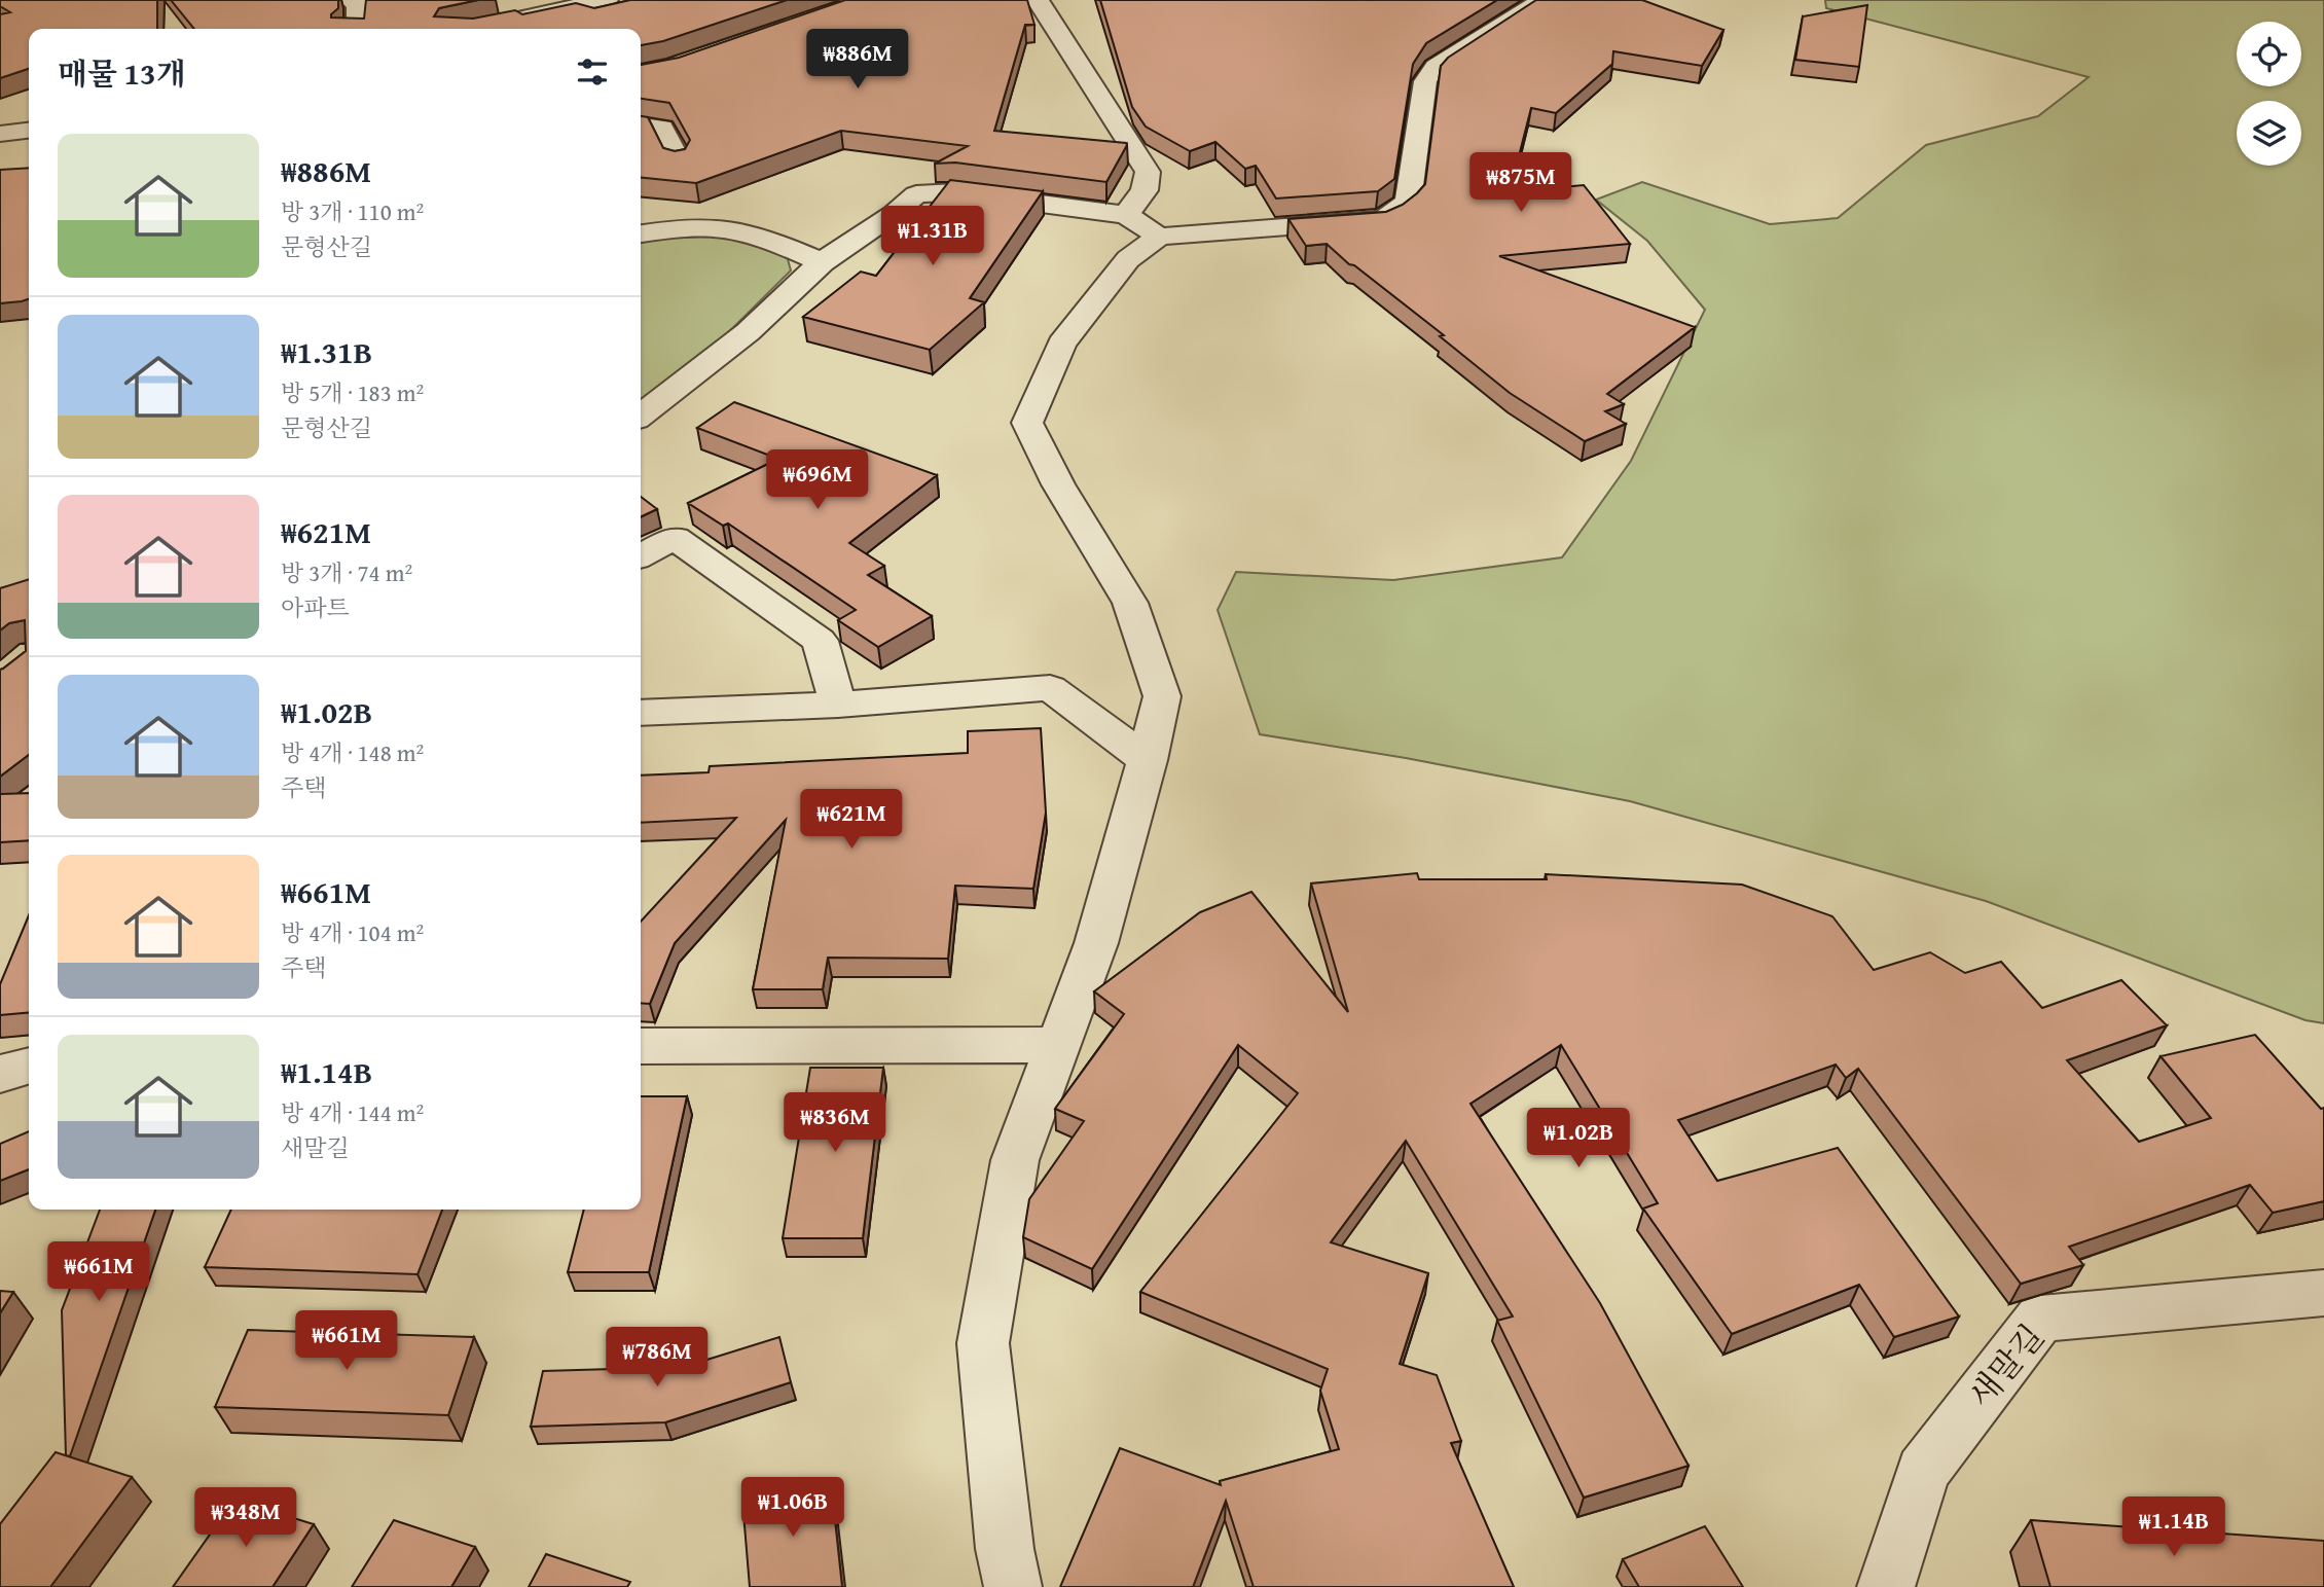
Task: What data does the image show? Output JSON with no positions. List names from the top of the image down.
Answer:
{
  "streets": {
    "street": ["새말길"]
  },
  "page": {
    "price": [
      "₩886M",
      "₩875M",
      "₩1.31B",
      "₩696M",
      "₩621M",
      "₩836M",
      "₩1.02B",
      "₩661M",
      "₩661M",
      "₩786M",
      "₩1.06B",
      "₩348M",
      "₩1.14B"
    ],
    "heading": "매물 13개",
    "list": [
      {
        "name": "₩886M",
        "note": "방 3개 · 110 m² · 문형산길"
      },
      {
        "name": "₩1.31B",
        "note": "방 5개 · 183 m² · 문형산길"
      },
      {
        "name": "₩621M",
        "note": "방 3개 · 74 m² · 아파트"
      },
      {
        "name": "₩1.02B",
        "note": "방 4개 · 148 m² · 주택"
      },
      {
        "name": "₩661M",
        "note": "방 4개 · 104 m² · 주택"
      },
      {
        "name": "₩1.14B",
        "note": "방 4개 · 144 m² · 새말길"
      }
    ]
  }
}
